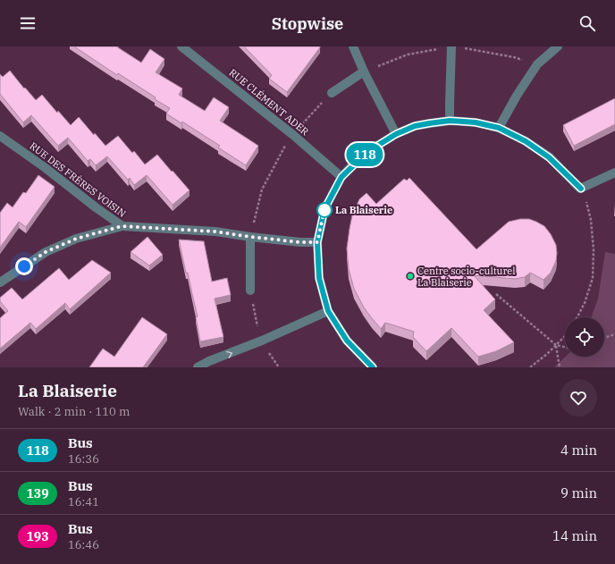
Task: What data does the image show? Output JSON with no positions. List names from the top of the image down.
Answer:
{
  "streets": {
    "street": ["RUE CLÉMENT ADER", "RUE DES FRÈRES VOISIN"]
  },
  "places": ["La Blaiserie", "Centre socio-culturel La Blaiserie"],
  "lines": ["bus line 118"],
  "page": {
    "header": "Stopwise",
    "on_map": "118",
    "heading": ["La Blaiserie", "Walk · 2 min · 110 m"],
    "list": [
      {
        "mark": "118",
        "name": "Bus",
        "note": "16:36",
        "value": "4 min"
      },
      {
        "mark": "139",
        "name": "Bus",
        "note": "16:41",
        "value": "9 min"
      },
      {
        "mark": "193",
        "name": "Bus",
        "note": "16:46",
        "value": "14 min"
      }
    ]
  }
}
